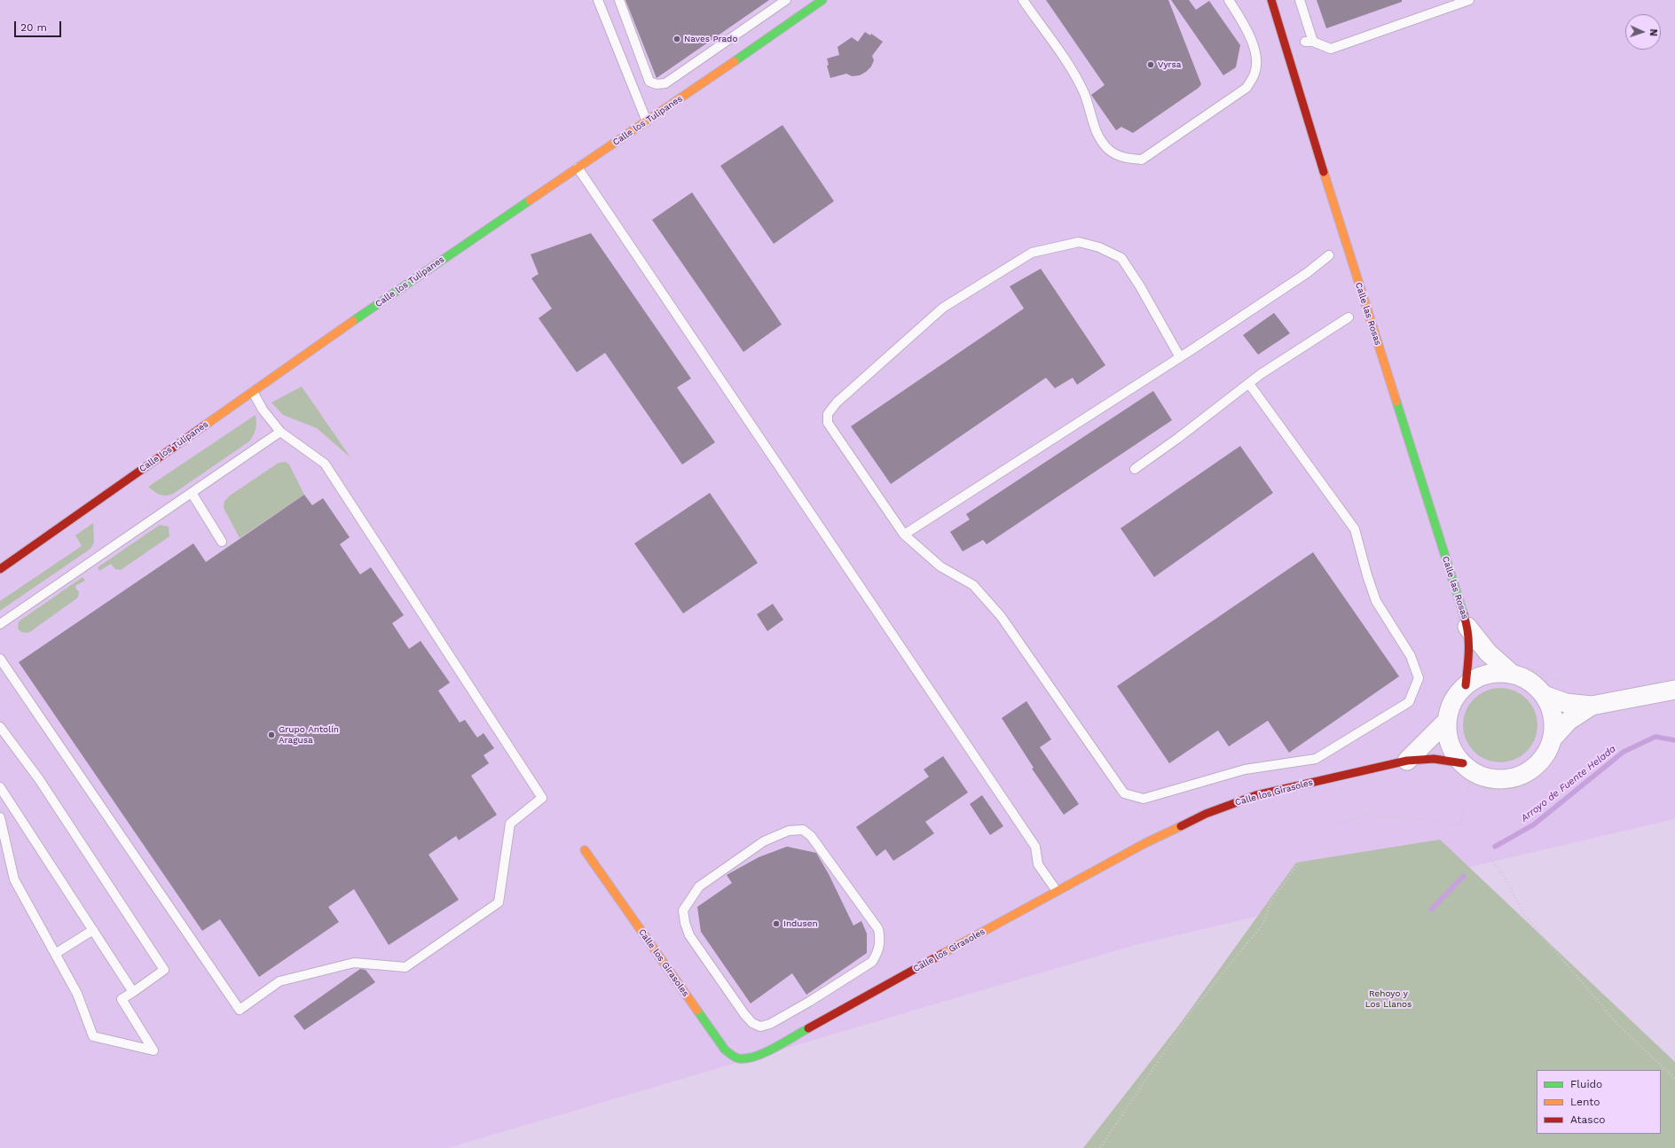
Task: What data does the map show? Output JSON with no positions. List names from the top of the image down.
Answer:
{
  "streets": {
    "street": ["Calle los Tulipanes", "Calle las Rosas", "Calle los Girasoles"]
  },
  "crossings": [
    ["Calle las Rosas", "Calle los Girasoles"]
  ],
  "water": ["Arroyo de Fuente Helada"],
  "parks": ["Rehoyo y Los Llanos"],
  "places": [
    "Naves Prado",
    "Vyrsa",
    "Grupo Antolín Aragusa",
    "Indusen"
  ],
  "legend": ["Fluido", "Lento", "Atasco"],
  "scale_bar": "20 m",
  "north": "right"
}
